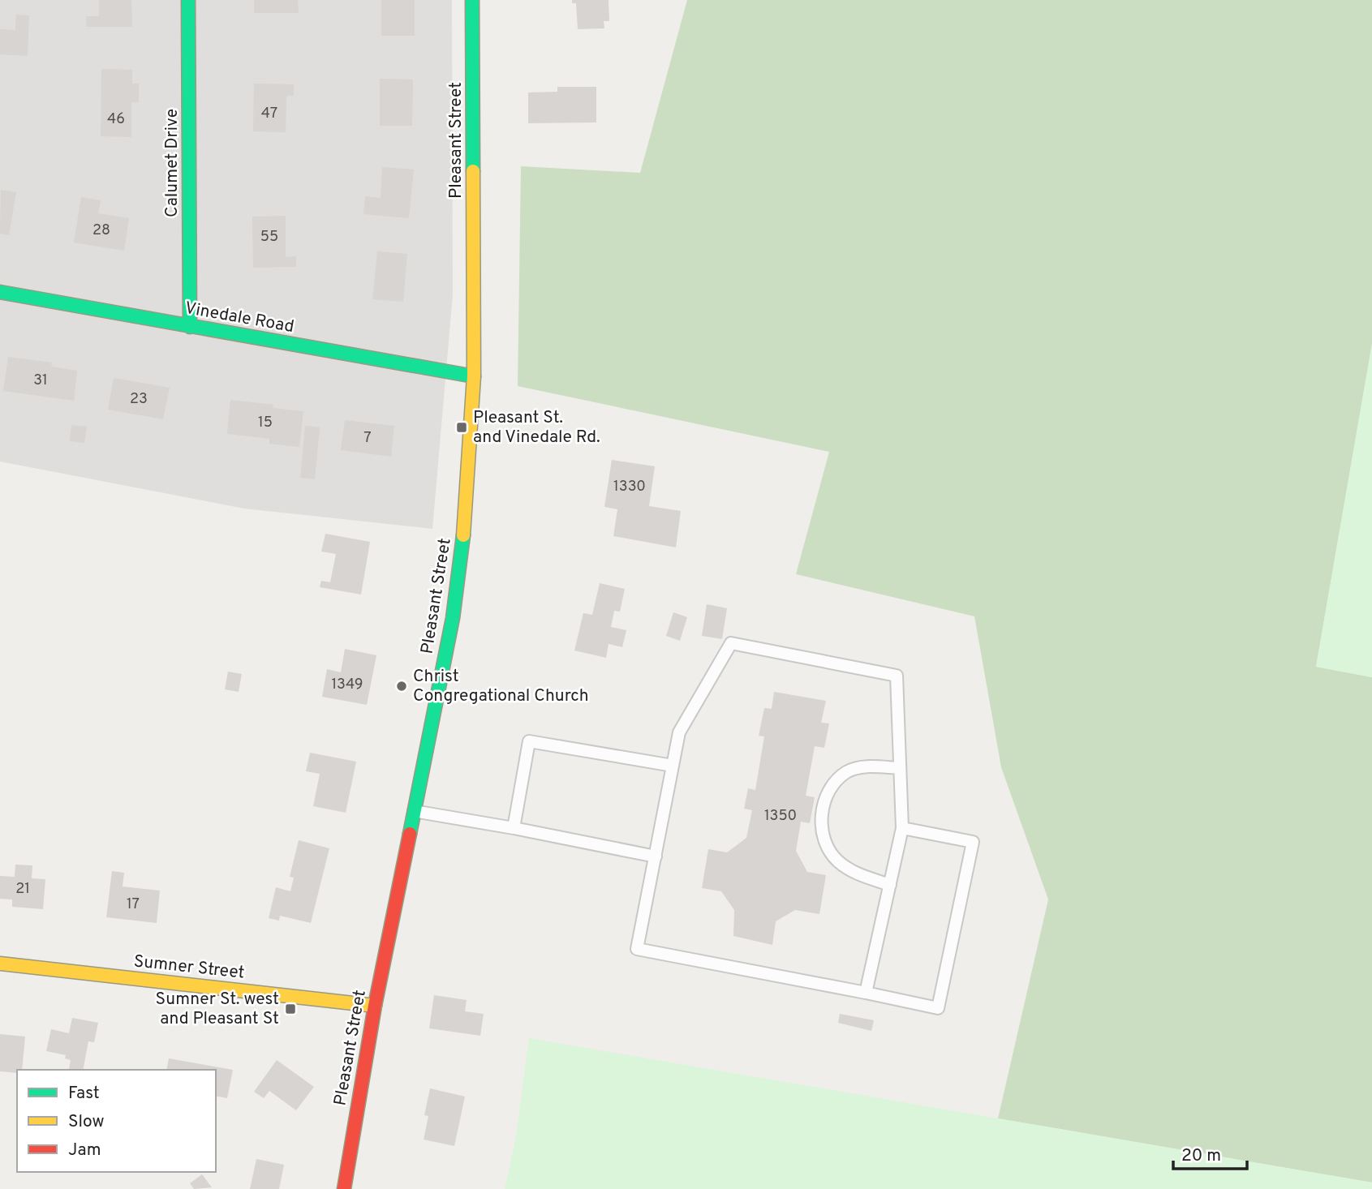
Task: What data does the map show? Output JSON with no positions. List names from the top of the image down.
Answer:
{
  "streets": {
    "main road": [
      "Pleasant Street",
      "Calumet Drive",
      "Vinedale Road",
      "Sumner Street"
    ]
  },
  "crossings": [
    ["Pleasant Street", "Vinedale Road"],
    ["Pleasant Street", "Sumner Street"],
    ["Calumet Drive", "Vinedale Road"]
  ],
  "places": {
    "transit": ["Pleasant St. and Vinedale Rd.", "Sumner St. west and Pleasant St"],
    "other": ["Christ Congregational Church"]
  },
  "house_numbers": [
    "47",
    "46",
    "28",
    "55",
    "31",
    "23",
    "15",
    "7",
    "1330",
    "1349",
    "1350",
    "21",
    "17"
  ],
  "legend": ["Fast", "Slow", "Jam"],
  "scale_bar": "20 m"
}
